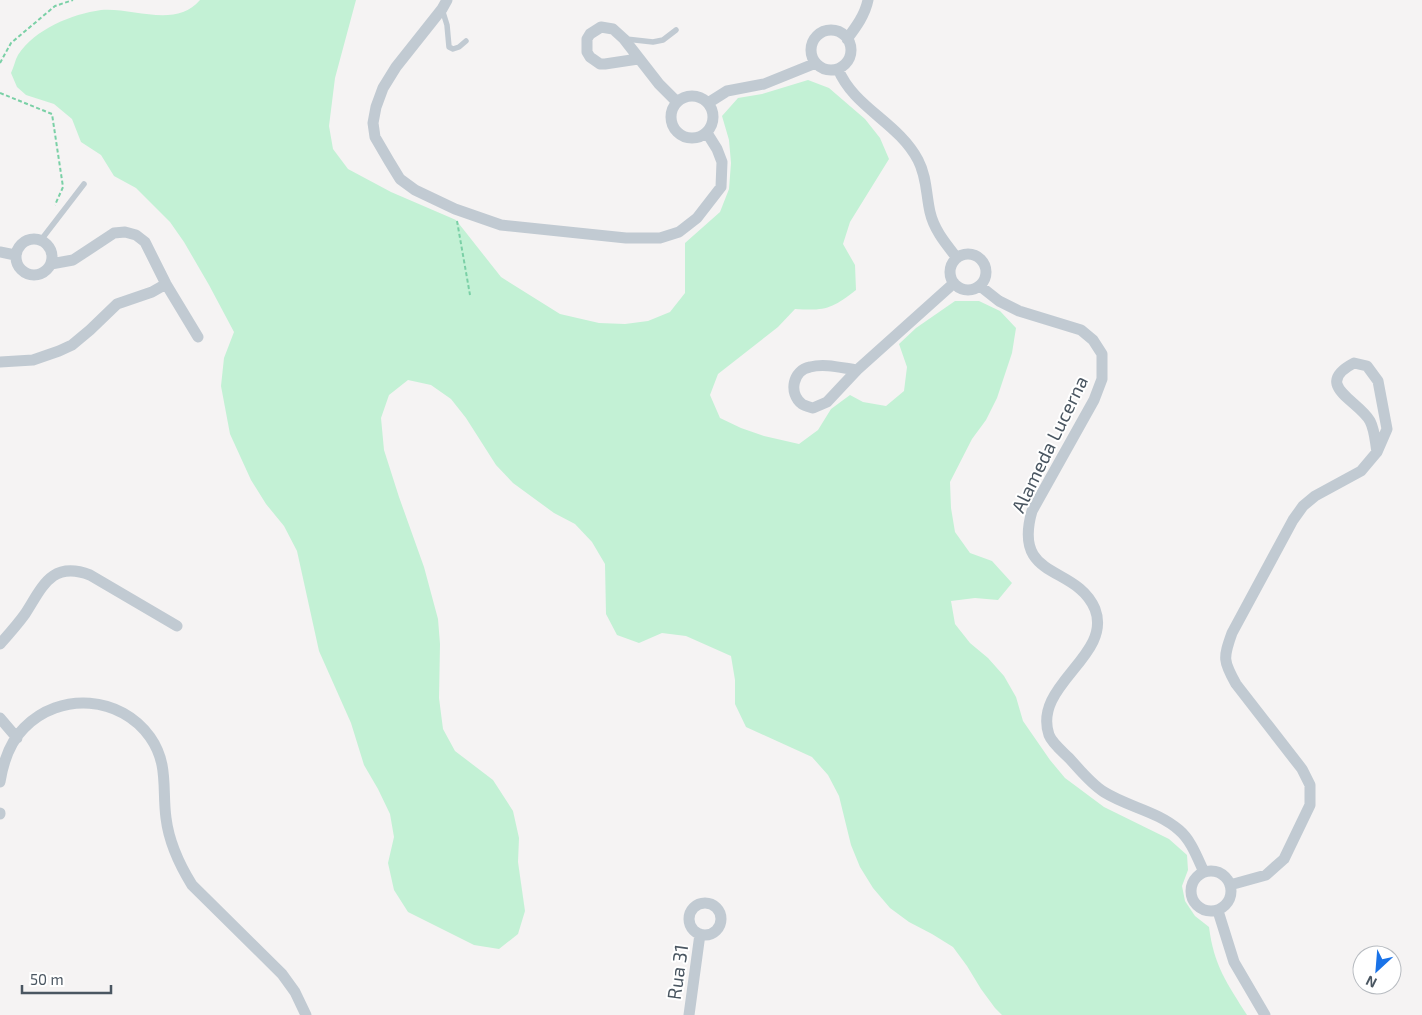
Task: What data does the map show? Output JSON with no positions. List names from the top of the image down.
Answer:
{
  "streets": {
    "street": ["Alameda Lucerna", "Rua 31"]
  },
  "scale_bar": "50 m",
  "north": "bottom left"
}
